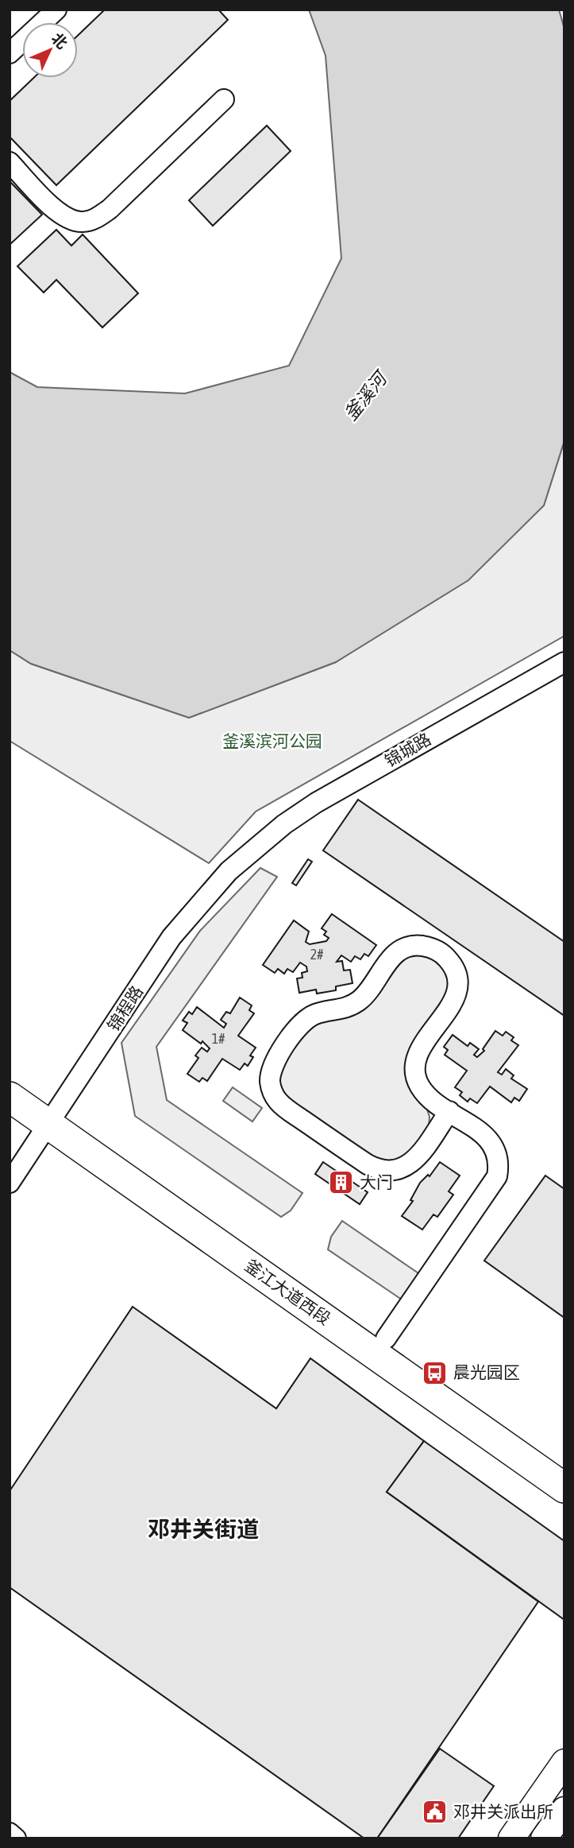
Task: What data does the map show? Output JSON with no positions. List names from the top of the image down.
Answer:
{
  "streets": {
    "highway": ["釜江大道西段"],
    "street": ["锦城路", "锦程路"]
  },
  "crossings": [
    ["锦城路", "锦程路"],
    ["锦程路", "釜江大道西段"]
  ],
  "districts": ["邓井关街道"],
  "water": ["釜溪河"],
  "parks": ["釜溪滨河公园"],
  "places": {
    "building": ["大门"],
    "bus stop": ["晨光园区"],
    "public building": ["邓井关派出所"]
  },
  "house_numbers": ["2#", "1#"],
  "north": "top right"
}
